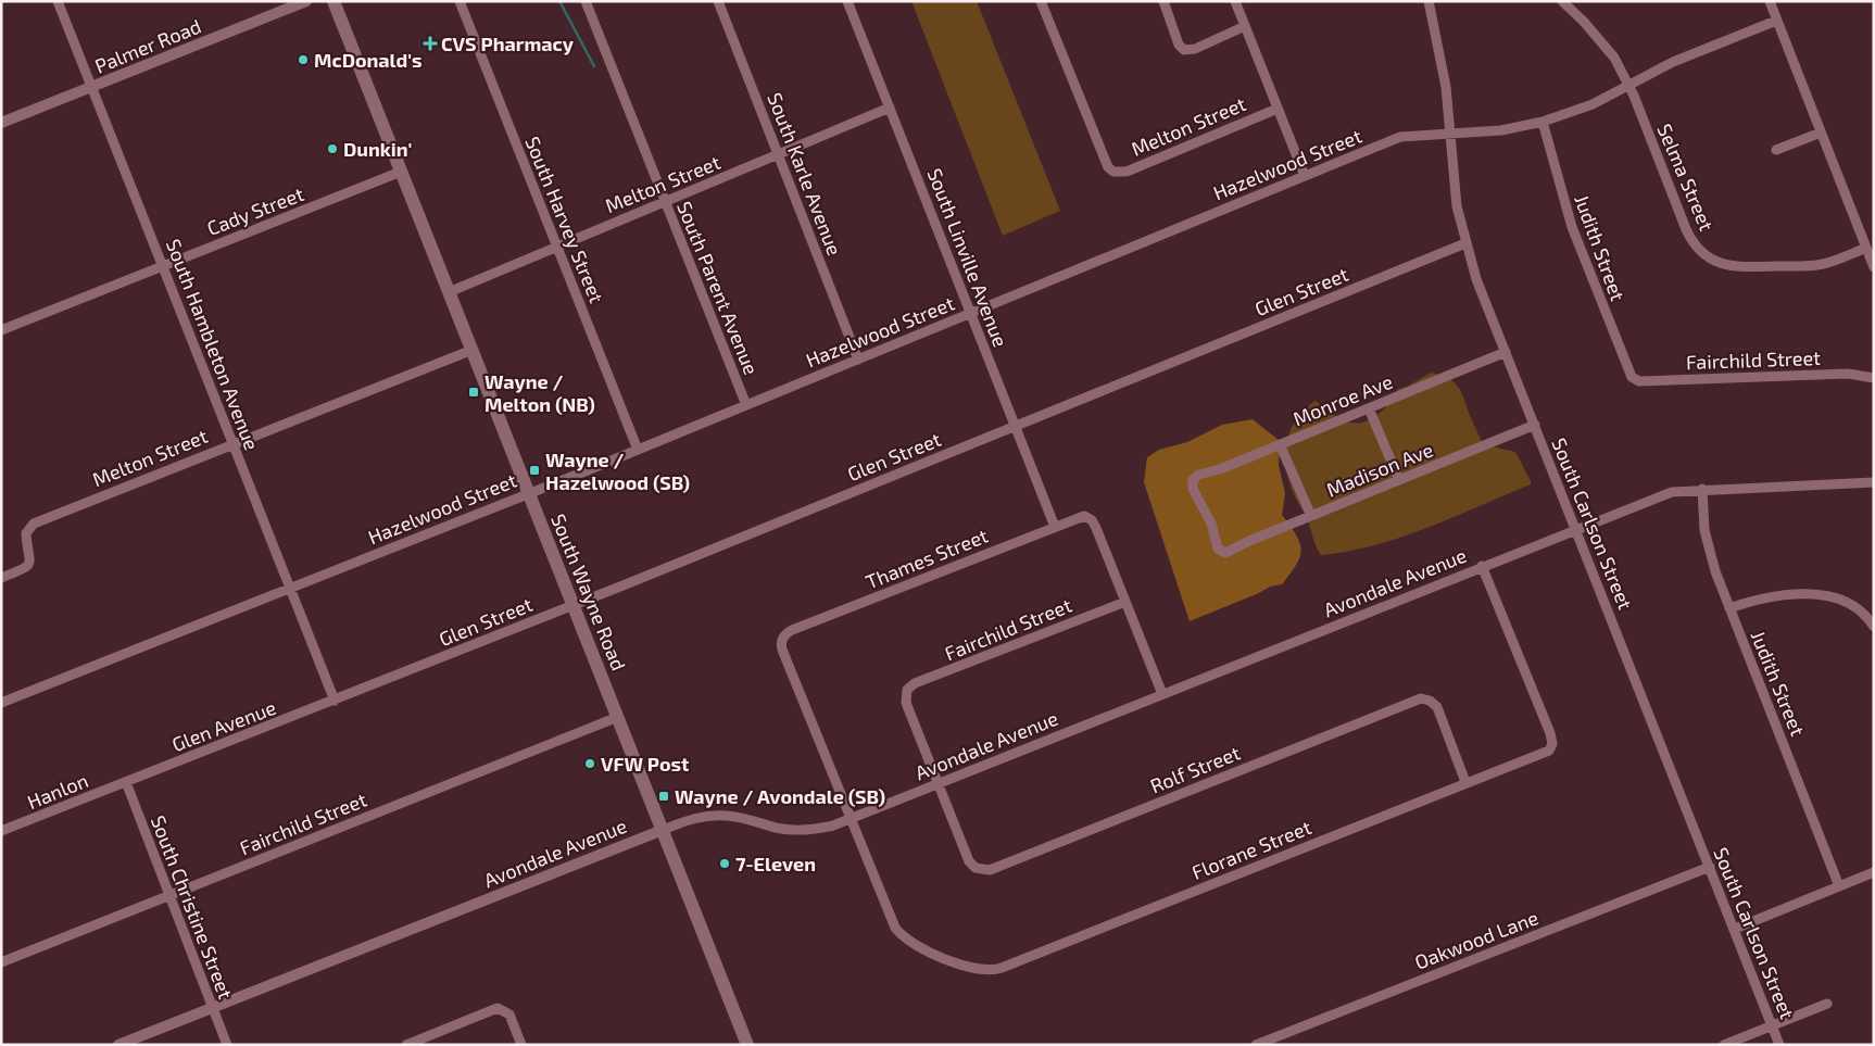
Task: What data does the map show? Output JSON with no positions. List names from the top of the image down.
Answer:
{
  "streets": {
    "main road": ["South Wayne Road"],
    "street": [
      "Palmer Road",
      "Melton Street",
      "Hazelwood Street",
      "South Karle Avenue",
      "Selma Street",
      "Cady Street",
      "South Harvey Street",
      "Judith Street",
      "South Linville Avenue",
      "South Parent Avenue",
      "Glen Street",
      "South Hambleton Avenue",
      "Fairchild Street",
      "Monroe Ave",
      "Madison Ave",
      "South Carlson Street",
      "Thames Street",
      "Avondale Avenue",
      "Glen Avenue",
      "Rolf Street",
      "Hanlon",
      "Florane Street",
      "South Christine Street",
      "Oakwood Lane"
    ]
  },
  "crossings": [
    ["Palmer Road", "South Hambleton Avenue"],
    ["Melton Street", "South Karle Avenue"],
    ["Melton Street", "South Harvey Street"],
    ["Melton Street", "South Linville Avenue"],
    ["Melton Street", "South Parent Avenue"],
    ["Melton Street", "South Hambleton Avenue"],
    ["Melton Street", "South Wayne Road"],
    ["Hazelwood Street", "South Karle Avenue"],
    ["Hazelwood Street", "Selma Street"],
    ["Hazelwood Street", "South Harvey Street"],
    ["Hazelwood Street", "Judith Street"],
    ["Hazelwood Street", "South Linville Avenue"],
    ["Hazelwood Street", "South Parent Avenue"],
    ["Hazelwood Street", "South Hambleton Avenue"],
    ["Hazelwood Street", "South Carlson Street"],
    ["Hazelwood Street", "South Wayne Road"],
    ["Cady Street", "South Hambleton Avenue"],
    ["Cady Street", "South Wayne Road"],
    ["Judith Street", "Fairchild Street"],
    ["Judith Street", "Avondale Avenue"],
    ["South Linville Avenue", "Glen Street"],
    ["South Linville Avenue", "Thames Street"],
    ["Glen Street", "South Hambleton Avenue"],
    ["Glen Street", "South Carlson Street"],
    ["Glen Street", "South Wayne Road"],
    ["Glen Street", "Glen Avenue"],
    ["South Hambleton Avenue", "Glen Avenue"],
    ["Fairchild Street", "Thames Street"],
    ["Fairchild Street", "Avondale Avenue"],
    ["Fairchild Street", "South Wayne Road"],
    ["Fairchild Street", "Rolf Street"],
    ["Fairchild Street", "South Christine Street"],
    ["Monroe Ave", "Madison Ave"],
    ["Monroe Ave", "South Carlson Street"],
    ["Madison Ave", "South Carlson Street"],
    ["South Carlson Street", "Avondale Avenue"],
    ["South Carlson Street", "Oakwood Lane"],
    ["Thames Street", "Avondale Avenue"],
    ["Thames Street", "Florane Street"],
    ["Avondale Avenue", "South Wayne Road"],
    ["Avondale Avenue", "Rolf Street"],
    ["Avondale Avenue", "Florane Street"],
    ["Avondale Avenue", "South Christine Street"],
    ["Glen Avenue", "Hanlon"],
    ["Glen Avenue", "South Christine Street"],
    ["Rolf Street", "Florane Street"],
    ["Hanlon", "South Christine Street"]
  ],
  "places": {
    "health": ["CVS Pharmacy"],
    "other": [
      "McDonald's",
      "Dunkin'",
      "VFW Post",
      "7-Eleven"
    ],
    "transit": ["Wayne / Melton (NB)", "Wayne / Hazelwood (SB)", "Wayne / Avondale (SB)"]
  }
}
